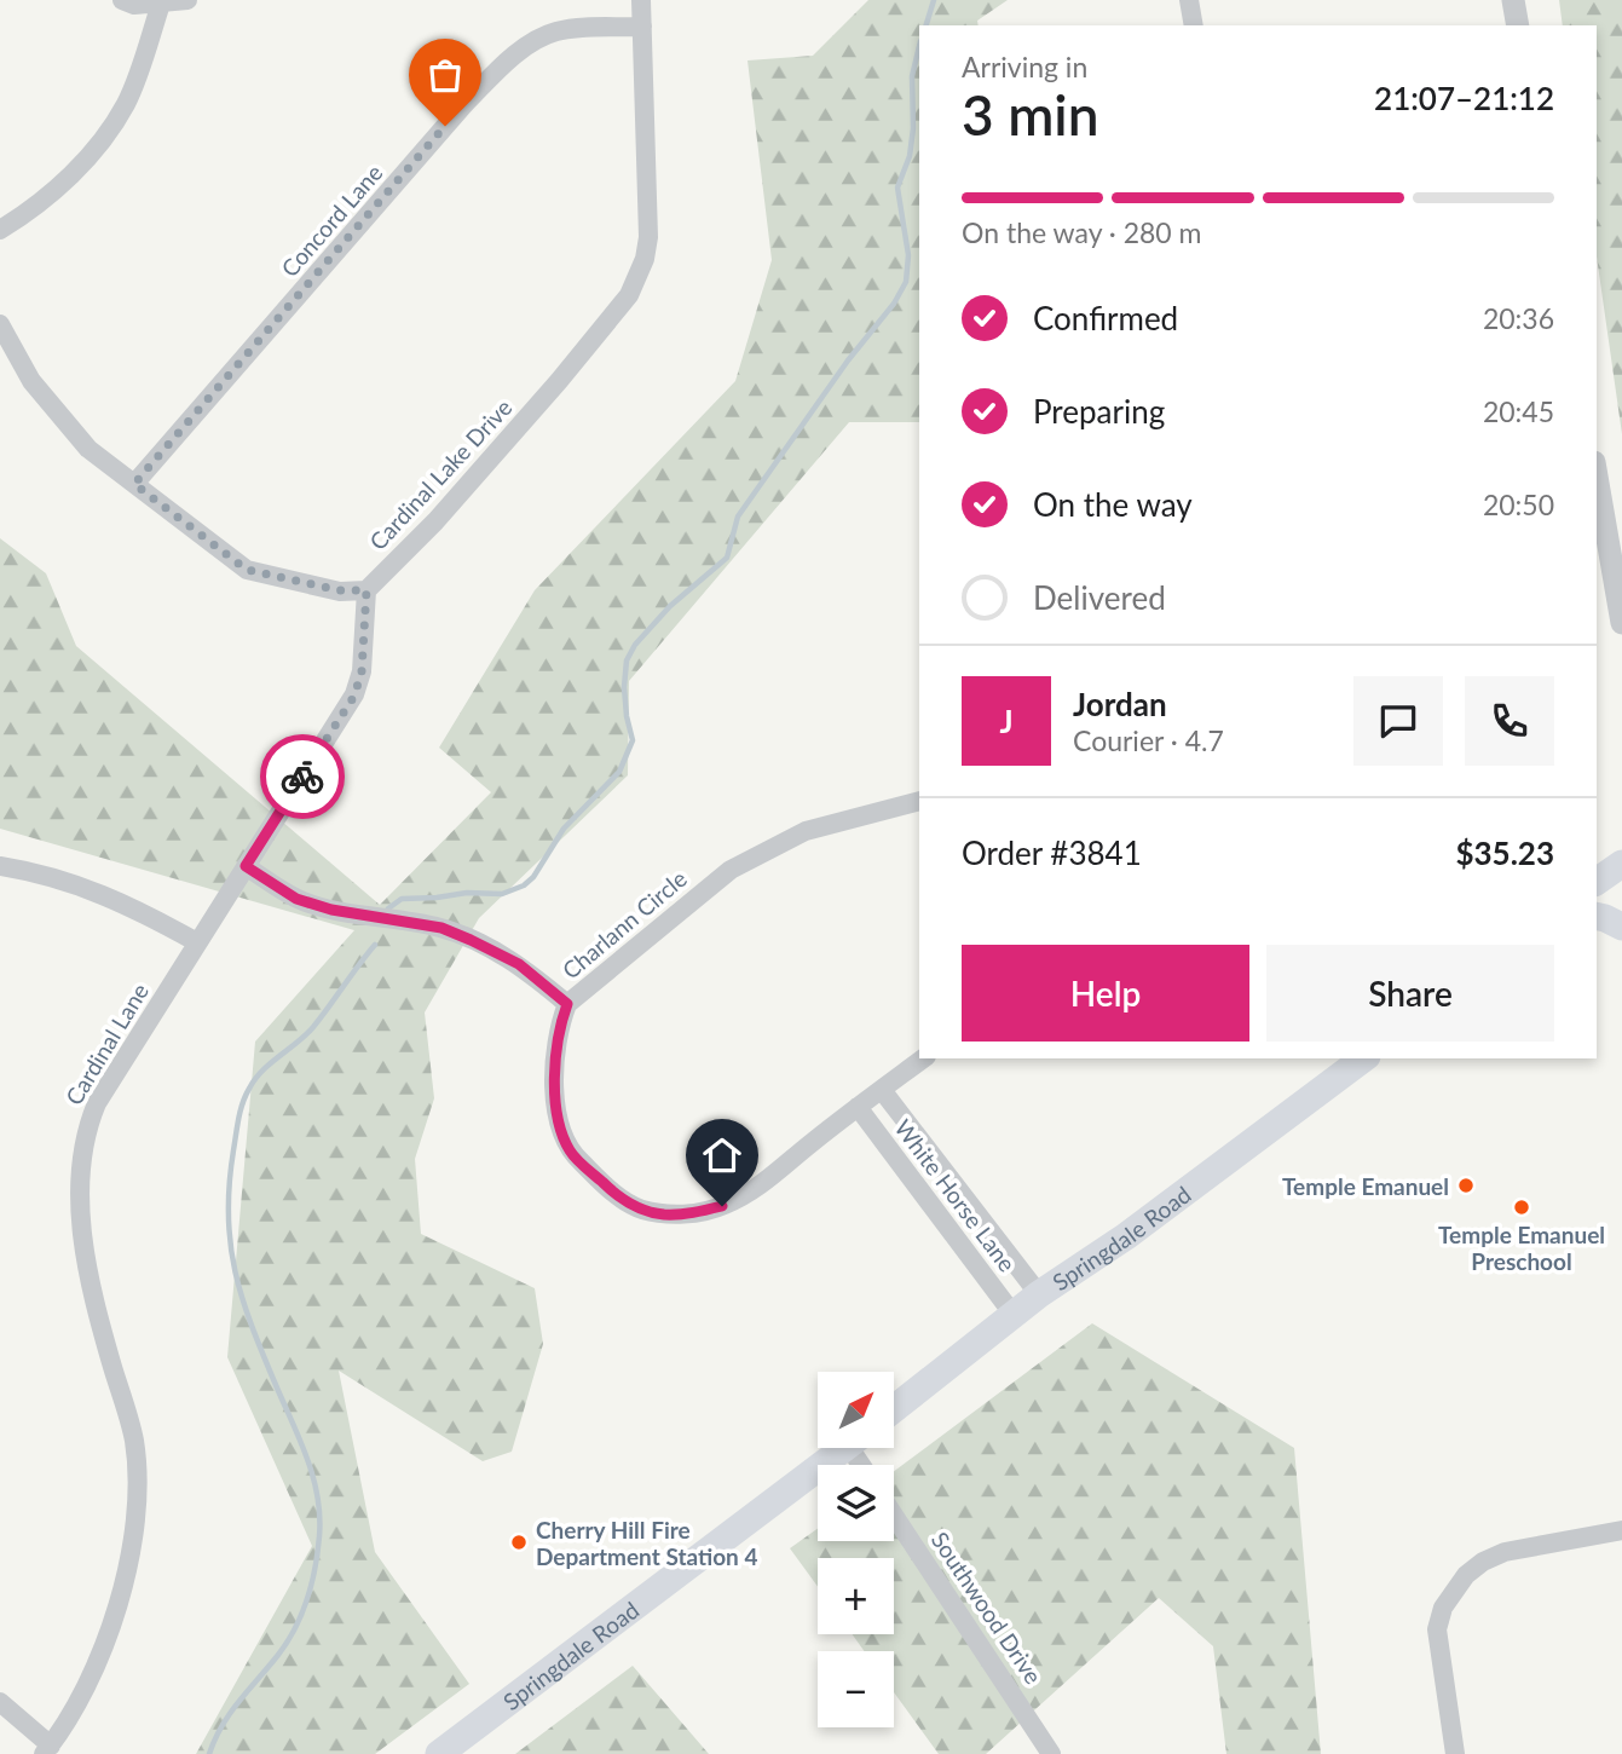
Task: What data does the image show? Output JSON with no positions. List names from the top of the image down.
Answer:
{
  "streets": {
    "main road": ["Springdale Road"],
    "street": [
      "Concord Lane",
      "Cardinal Lake Drive",
      "Charlann Circle",
      "Cardinal Lane",
      "White Horse Lane",
      "Southwood Drive"
    ]
  },
  "crossings": [
    ["Concord Lane", "Cardinal Lake Drive"],
    ["Cardinal Lake Drive", "Cardinal Lane"],
    ["Charlann Circle", "White Horse Lane"],
    ["White Horse Lane", "Springdale Road"]
  ],
  "places": ["Temple Emanuel", "Temple Emanuel Preschool", "Cherry Hill Fire Department Station 4"],
  "north": "top right",
  "page": {
    "heading": ["3 min", "Arriving in", "21:07–21:12"],
    "panel": [
      "Jordan",
      "Courier · 4.7",
      "Order #3841",
      "$35.23"
    ],
    "bar": "On the way · 280 m",
    "list": [
      ["Confirmed", "20:36"],
      ["Preparing", "20:45"],
      ["On the way", "20:50"],
      "Delivered"
    ],
    "round": "J",
    "buttons": ["Help", "Share"],
    "map_buttons": ["+", "−"]
  }
}
